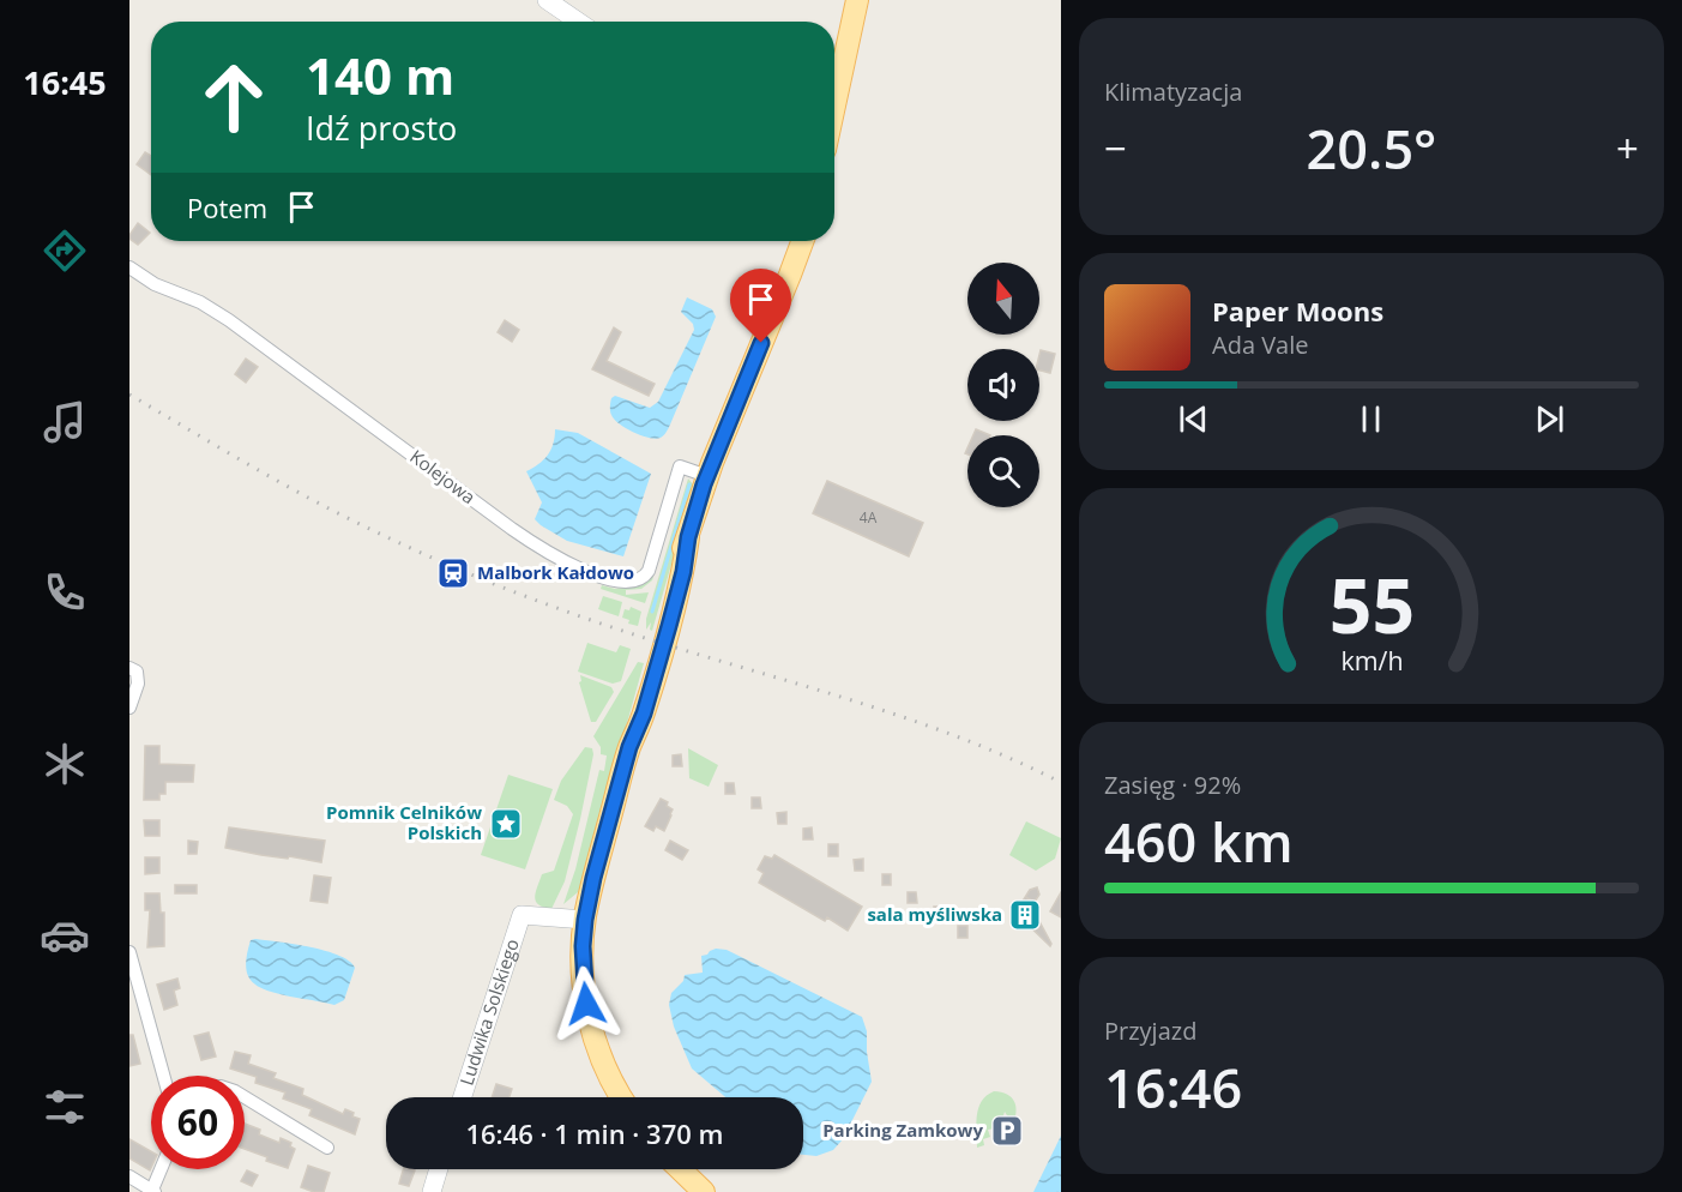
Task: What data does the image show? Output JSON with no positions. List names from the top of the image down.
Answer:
{
  "streets": {
    "street": ["Kolejowa", "Ludwika Solskiego"]
  },
  "places": {
    "station": ["Malbork Kałdowo"],
    "place": ["Pomnik Celników Polskich"],
    "building": ["sala myśliwska"],
    "parking": ["Parking Zamkowy"]
  },
  "house_numbers": ["4A"],
  "north": "top",
  "page": {
    "tabs": "16:45",
    "tile": [
      "Klimatyzacja",
      ["Zasięg · 92%", "460 km"],
      ["Przyjazd", "16:46"]
    ],
    "turn": ["140 m", "Idź prosto"],
    "heat": ["−", "20.5°", "+"],
    "then": "Potem",
    "song": ["Paper Moons", "Ada Vale"],
    "limit": "60",
    "trip": "16:46 · 1 min · 370 m",
    "gauge": ["55", "km/h"]
  }
}
